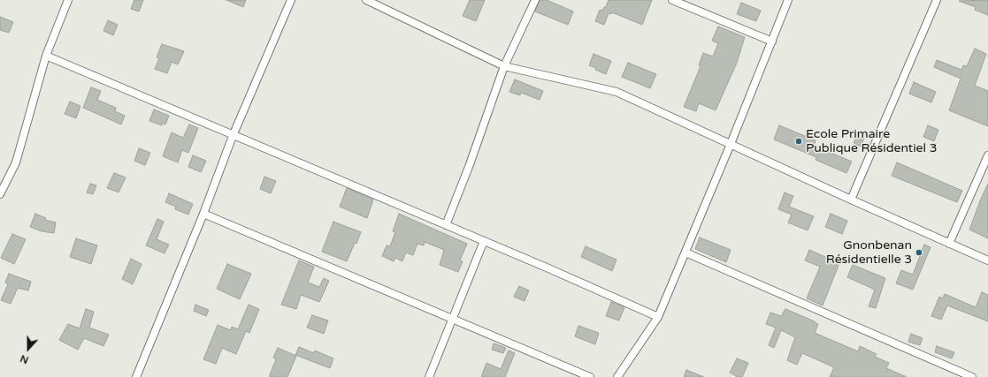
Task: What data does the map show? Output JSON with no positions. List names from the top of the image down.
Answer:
{
  "places": ["Ecole Primaire Publique Résidentiel 3", "Gnonbenan Résidentielle 3"],
  "north": "bottom"
}
